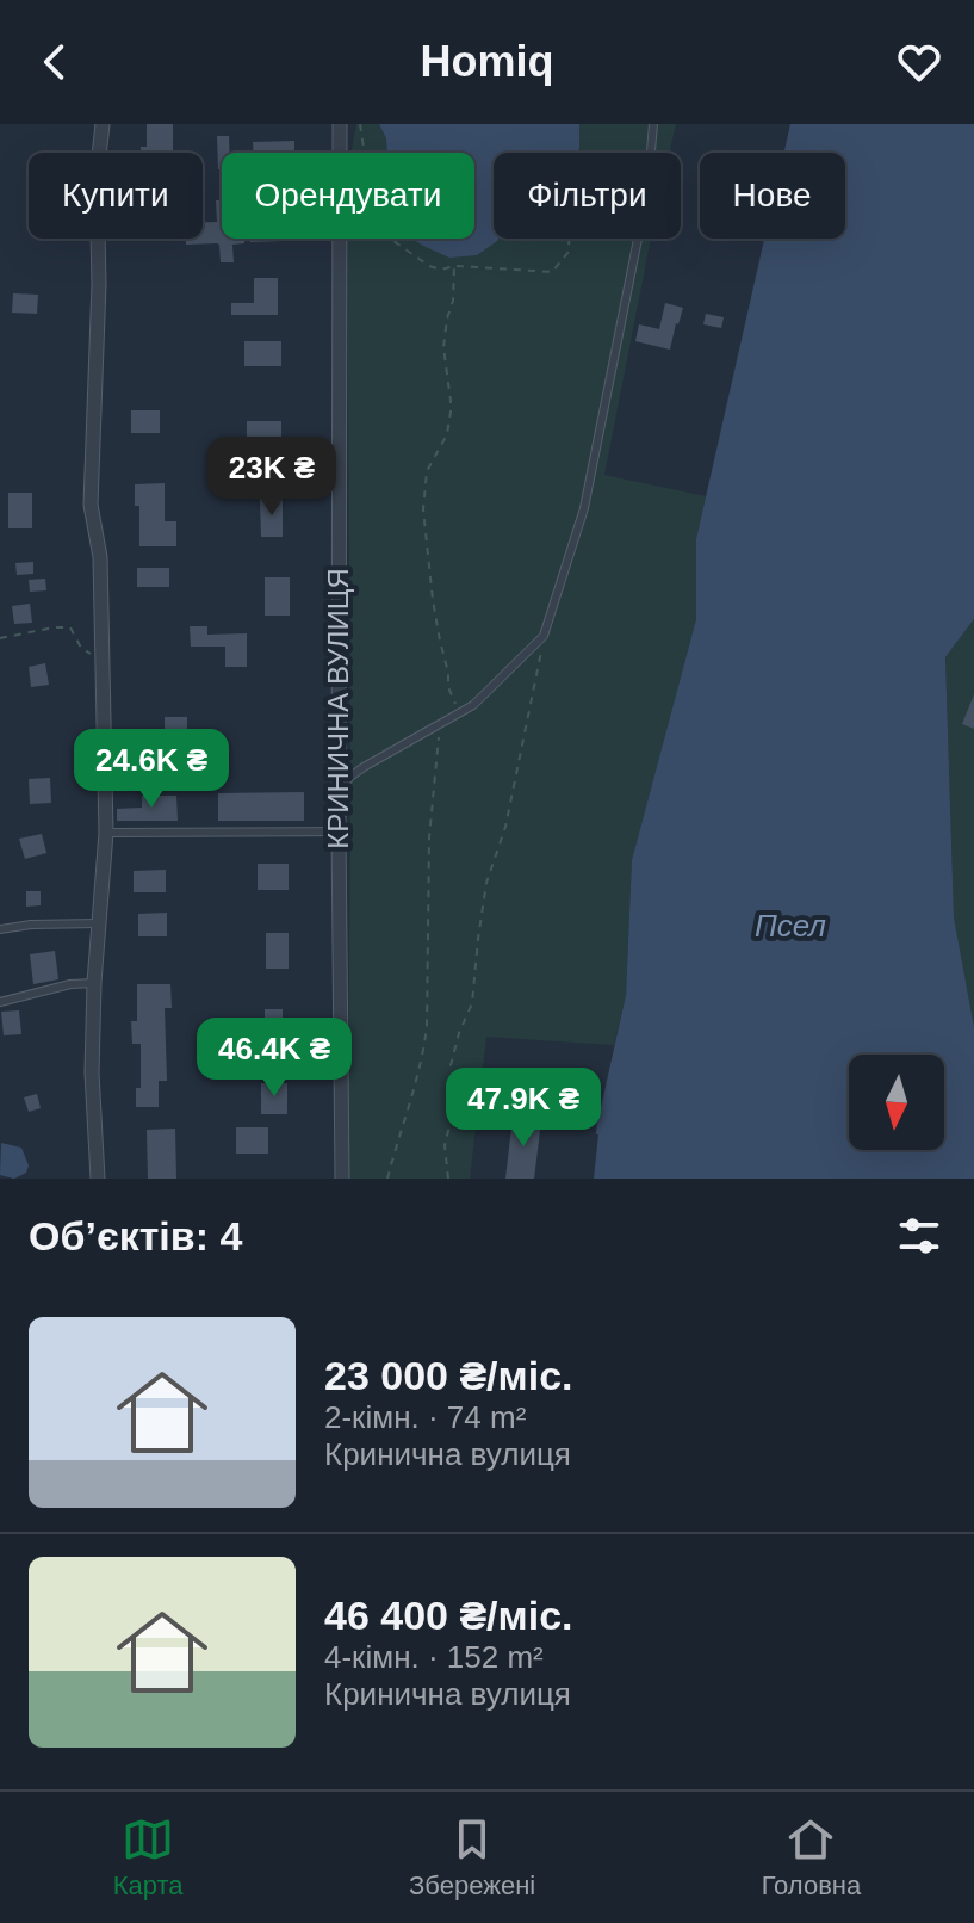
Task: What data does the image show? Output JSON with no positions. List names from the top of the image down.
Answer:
{
  "streets": {
    "street": ["КРИНИЧНА ВУЛИЦЯ"]
  },
  "water": ["Псел"],
  "north": "bottom",
  "page": {
    "header": "Homiq",
    "chip": [
      "Купити",
      "Орендувати",
      "Фільтри",
      "Нове"
    ],
    "price": [
      "23K ₴",
      "24.6K ₴",
      "46.4K ₴",
      "47.9K ₴"
    ],
    "heading": "Об’єктів: 4",
    "list": [
      {
        "name": "23 000 ₴/міс.",
        "note": "2-кімн. · 74 m² · Кринична вулиця"
      },
      {
        "name": "46 400 ₴/міс.",
        "note": "4-кімн. · 152 m² · Кринична вулиця"
      }
    ],
    "tabs": ["Карта", "Збережені", "Головна"]
  }
}
